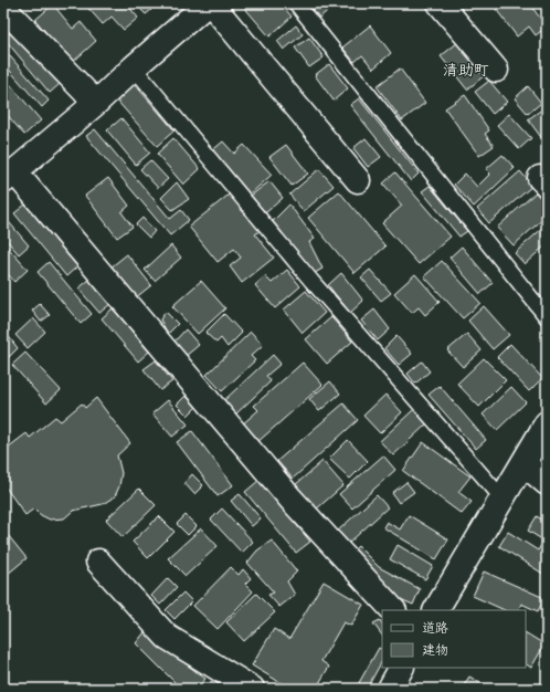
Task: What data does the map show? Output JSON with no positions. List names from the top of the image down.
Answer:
{
  "districts": ["清助町"],
  "legend": ["道路", "建物"]
}
